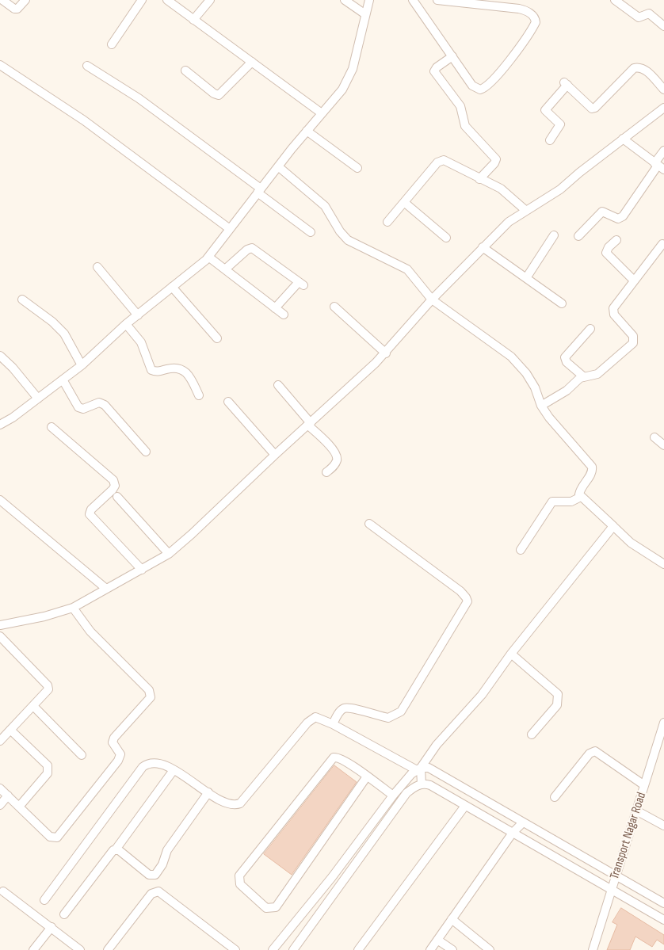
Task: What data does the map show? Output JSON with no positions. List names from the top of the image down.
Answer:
{
  "streets": {
    "street": ["Transport Nagar Road"]
  }
}
